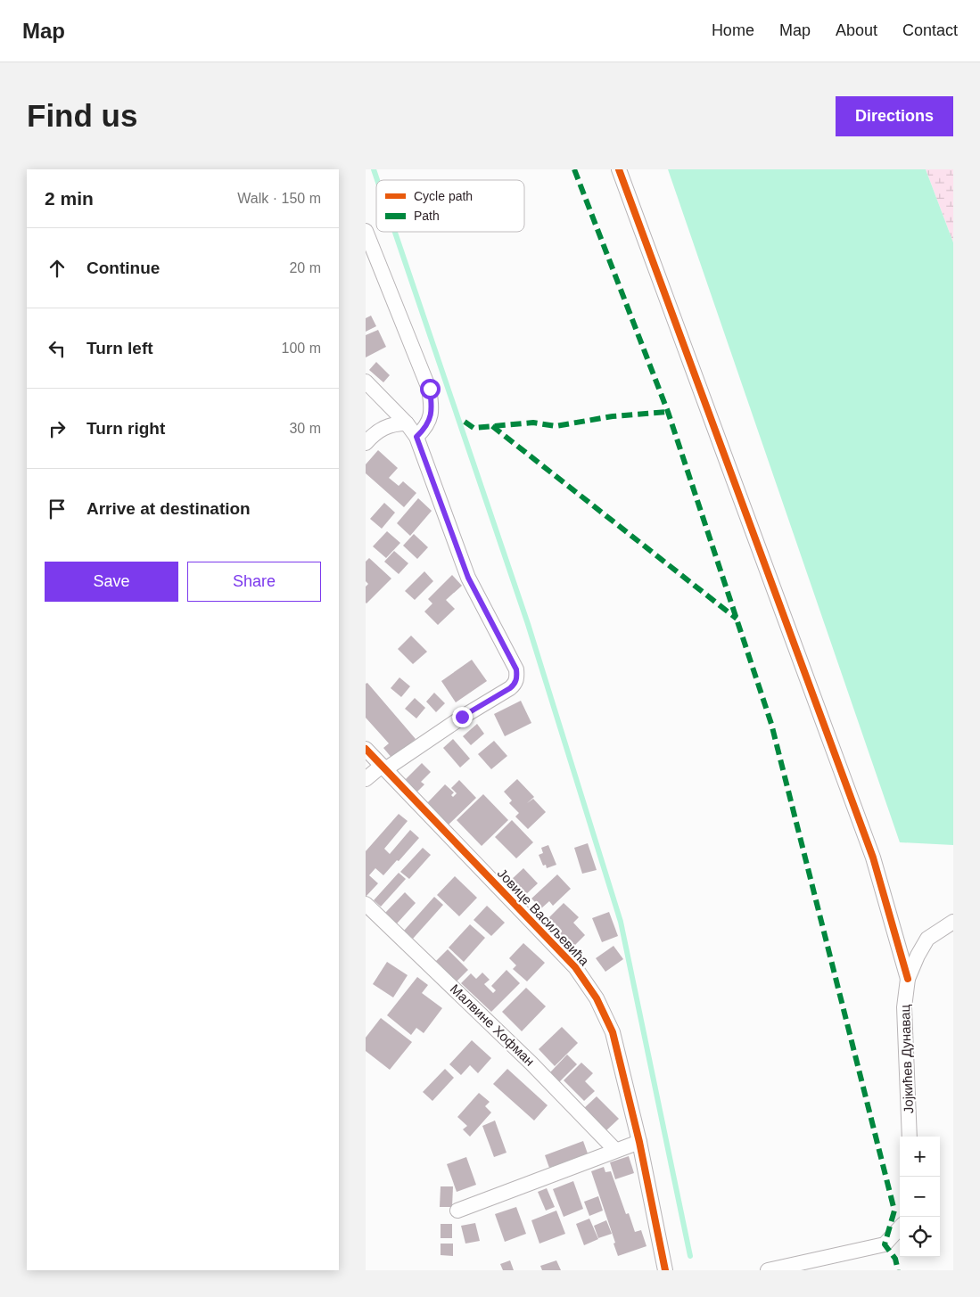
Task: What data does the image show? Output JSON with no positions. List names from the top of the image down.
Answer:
{
  "streets": {
    "street": ["Јовице Васиљевића", "Малвине Хофман", "Јојкићев Дунавац"]
  },
  "legend": ["Cycle path", "Path"],
  "page": {
    "header": "Map",
    "nav": [
      "Home",
      "Map",
      "About",
      "Contact"
    ],
    "buttons": [
      "Directions",
      ["Save", "Share"]
    ],
    "title": "Find us",
    "heading": ["2 min", "Walk · 150 m"],
    "list": [
      ["Continue", "20 m"],
      ["Turn left", "100 m"],
      ["Turn right", "30 m"],
      "Arrive at destination"
    ],
    "map_buttons": ["+", "−"]
  }
}
